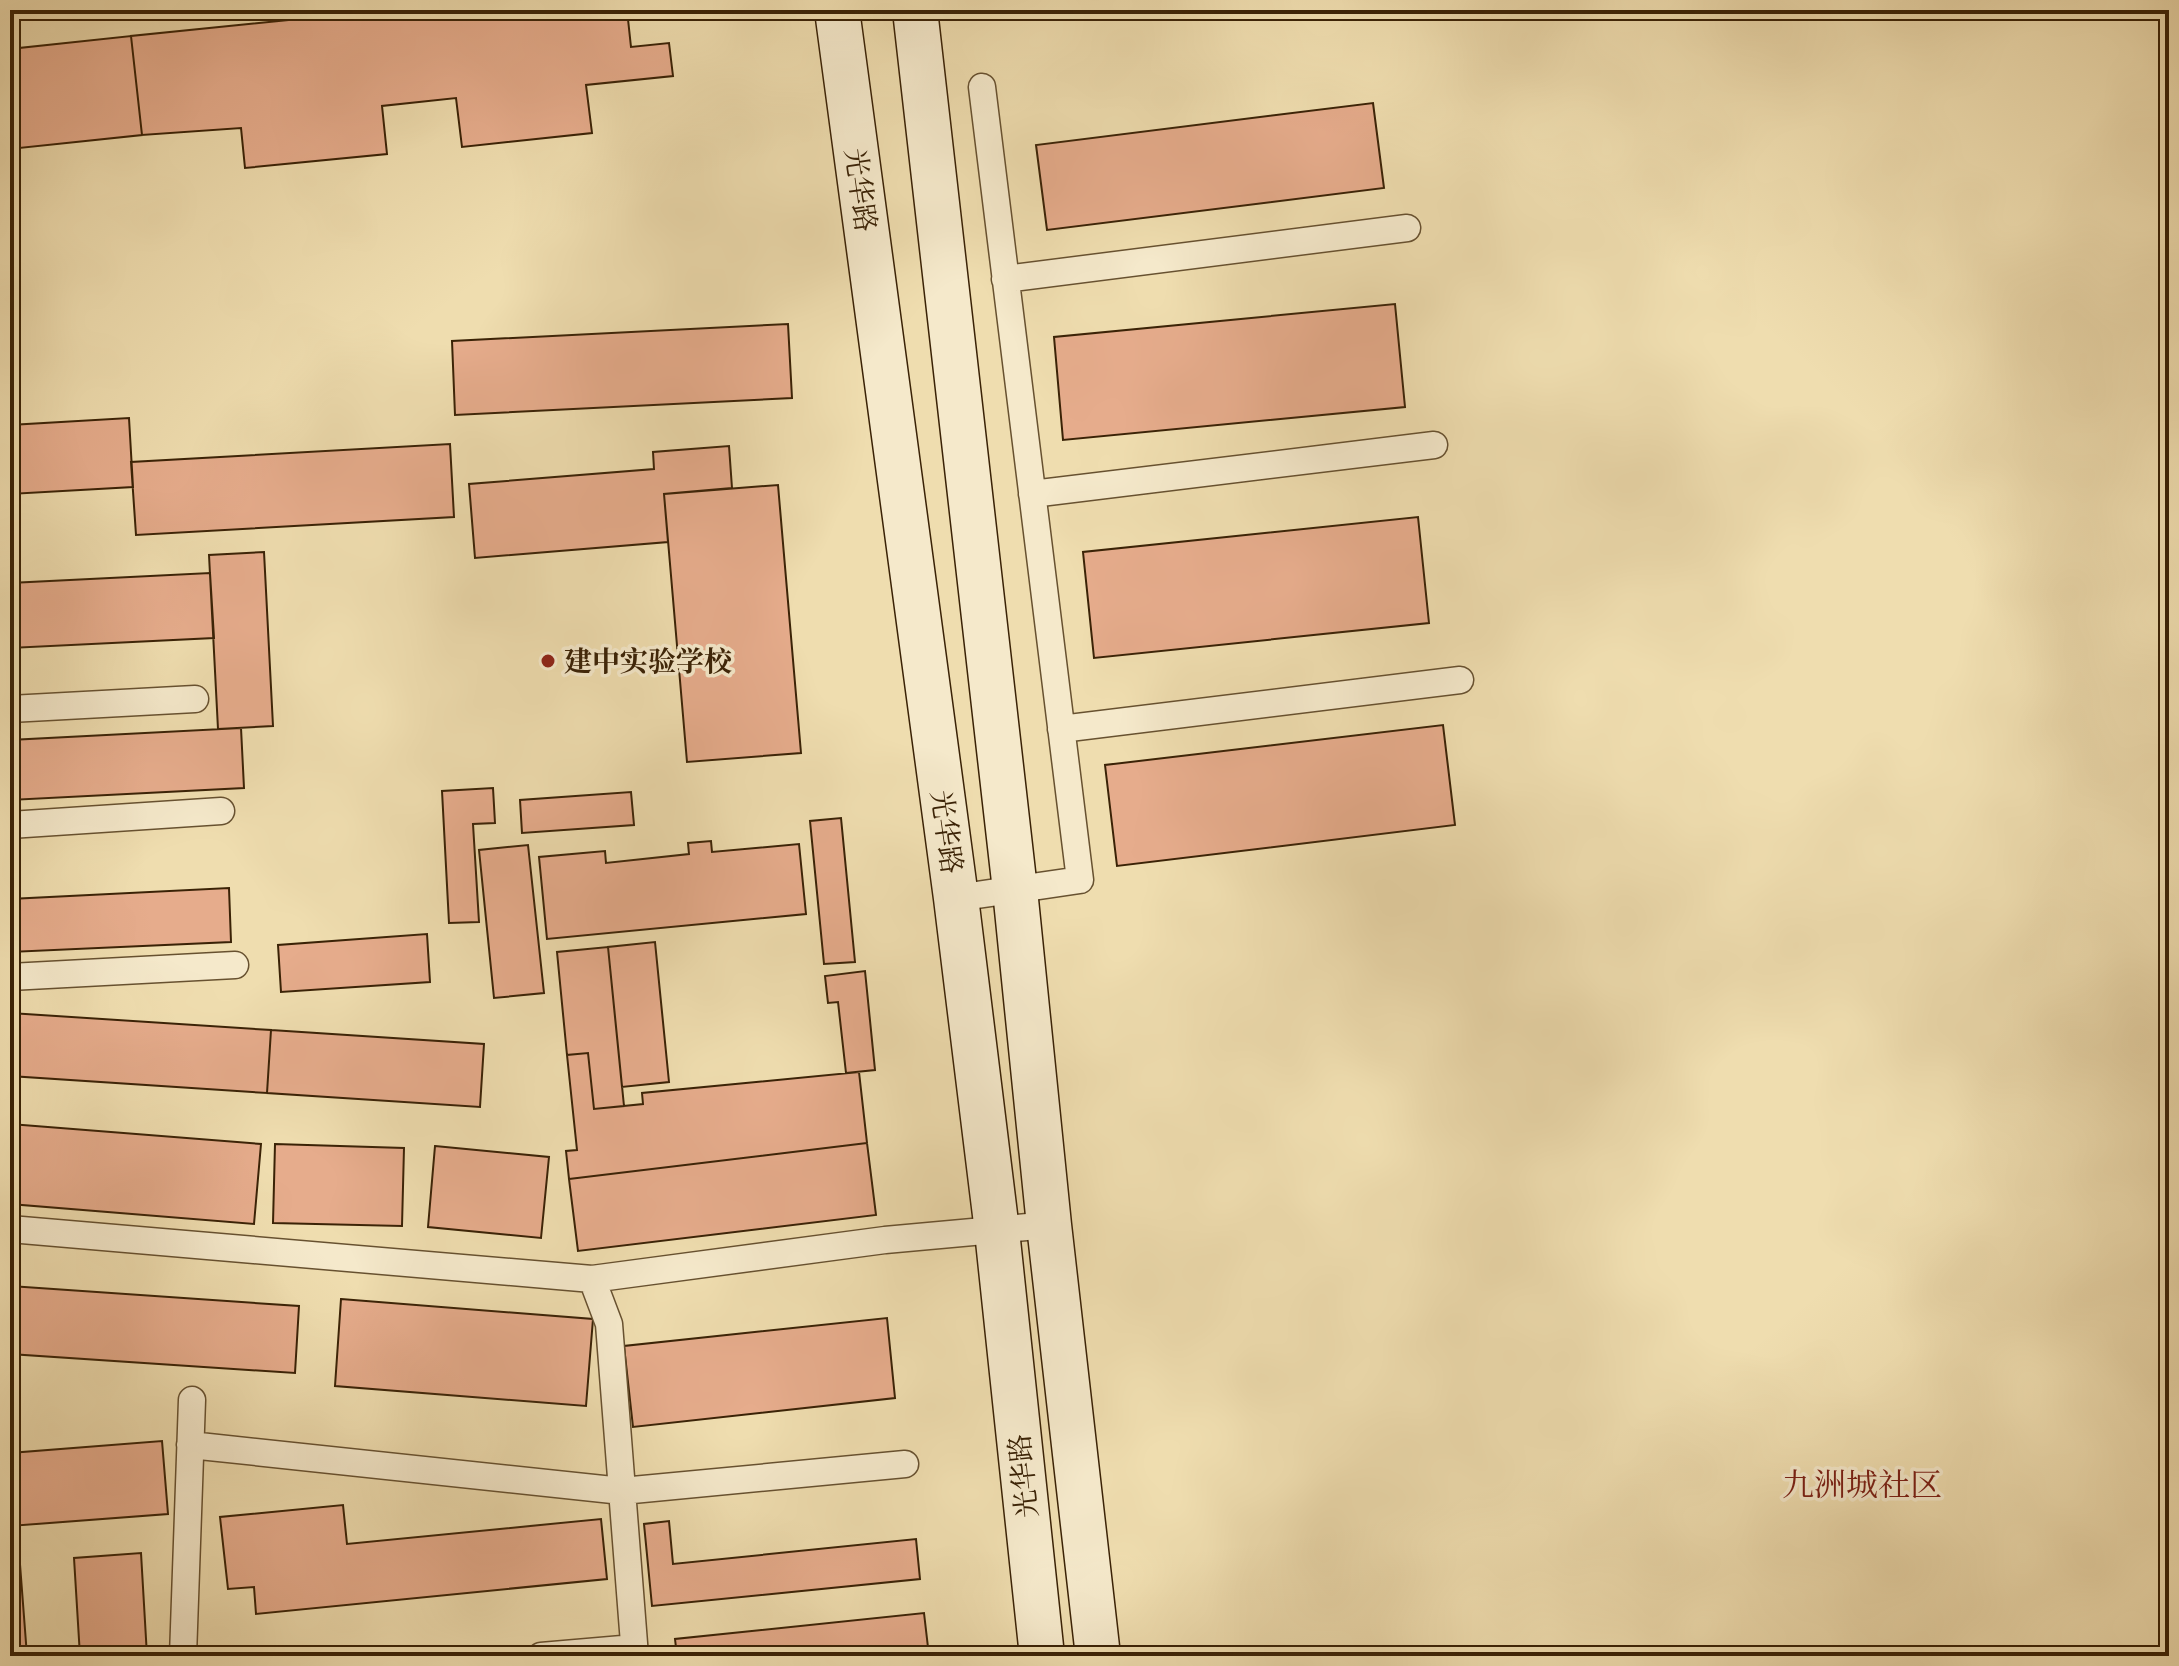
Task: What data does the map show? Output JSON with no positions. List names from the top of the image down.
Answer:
{
  "streets": {
    "main road": ["光华路"]
  },
  "districts": ["九洲城社区"],
  "places": ["建中实验学校"]
}
